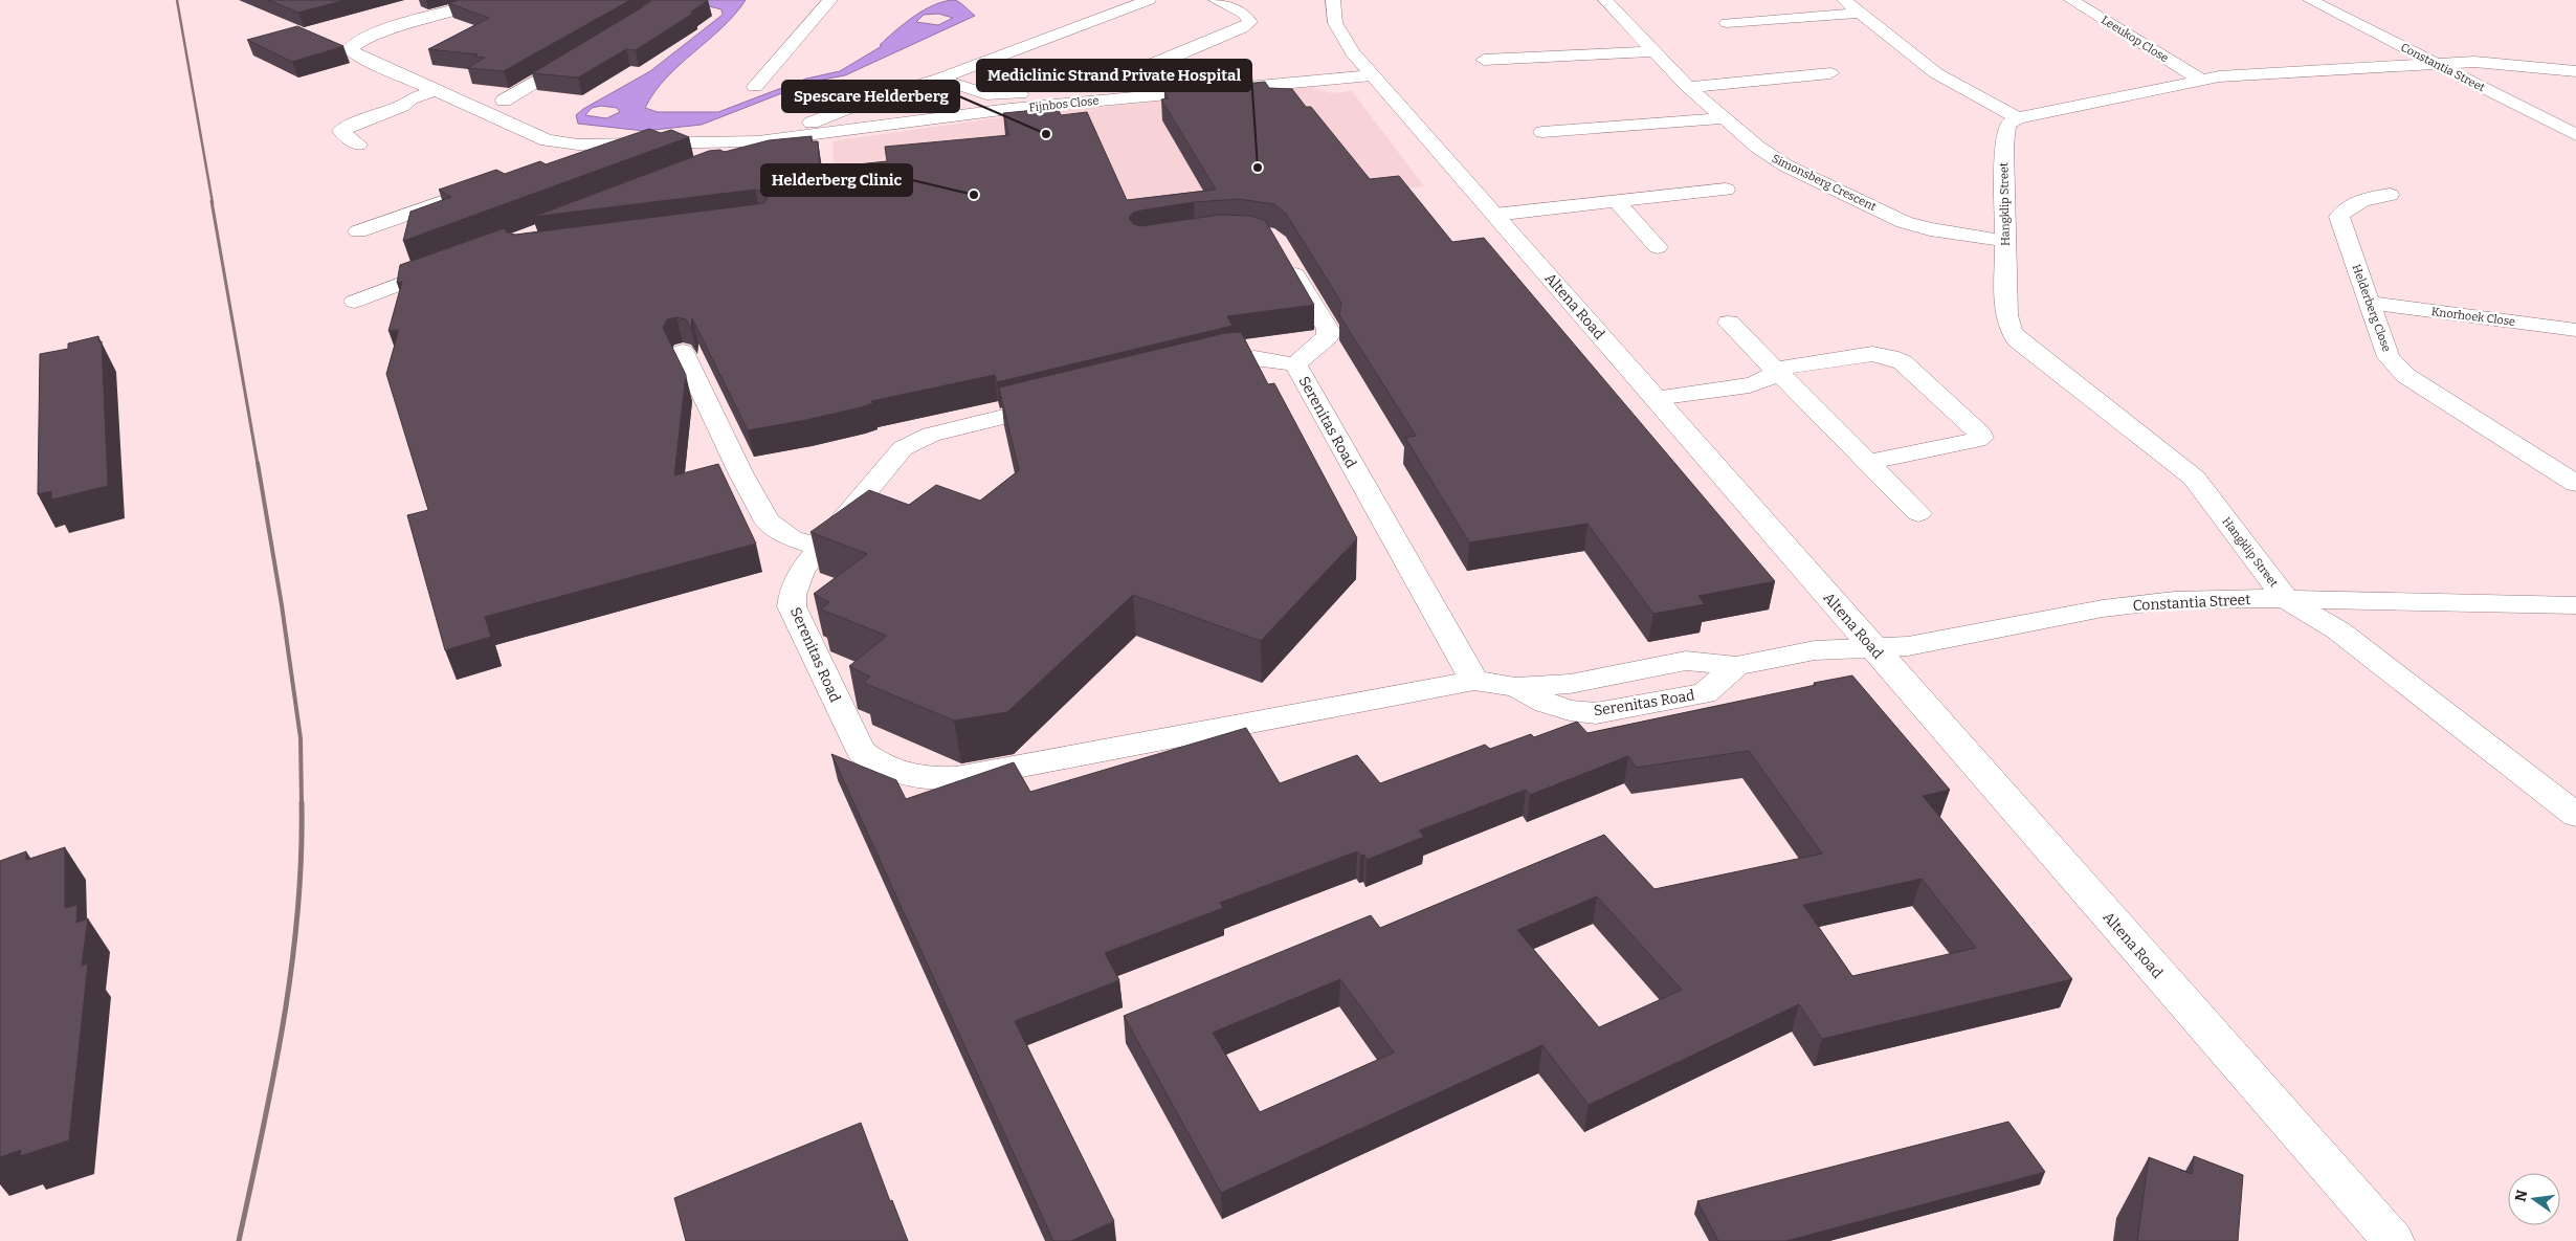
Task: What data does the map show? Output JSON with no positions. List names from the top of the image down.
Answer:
{
  "streets": {
    "street": [
      "Leeukop Close",
      "Constantia Street",
      "Fijnbos Close",
      "Simonsberg Crescent",
      "Hangklip Street",
      "Altena Road",
      "Helderberg Close",
      "Knorhoek Close",
      "Serenitas Road"
    ]
  },
  "crossings": [
    ["Constantia Street", "Hangklip Street"],
    ["Constantia Street", "Altena Road"],
    ["Constantia Street", "Serenitas Road"],
    ["Fijnbos Close", "Altena Road"],
    ["Simonsberg Crescent", "Hangklip Street"],
    ["Altena Road", "Serenitas Road"],
    ["Helderberg Close", "Knorhoek Close"]
  ],
  "places": ["Spescare Helderberg", "Mediclinic Strand Private Hospital", "Helderberg Clinic"],
  "north": "left"
}
